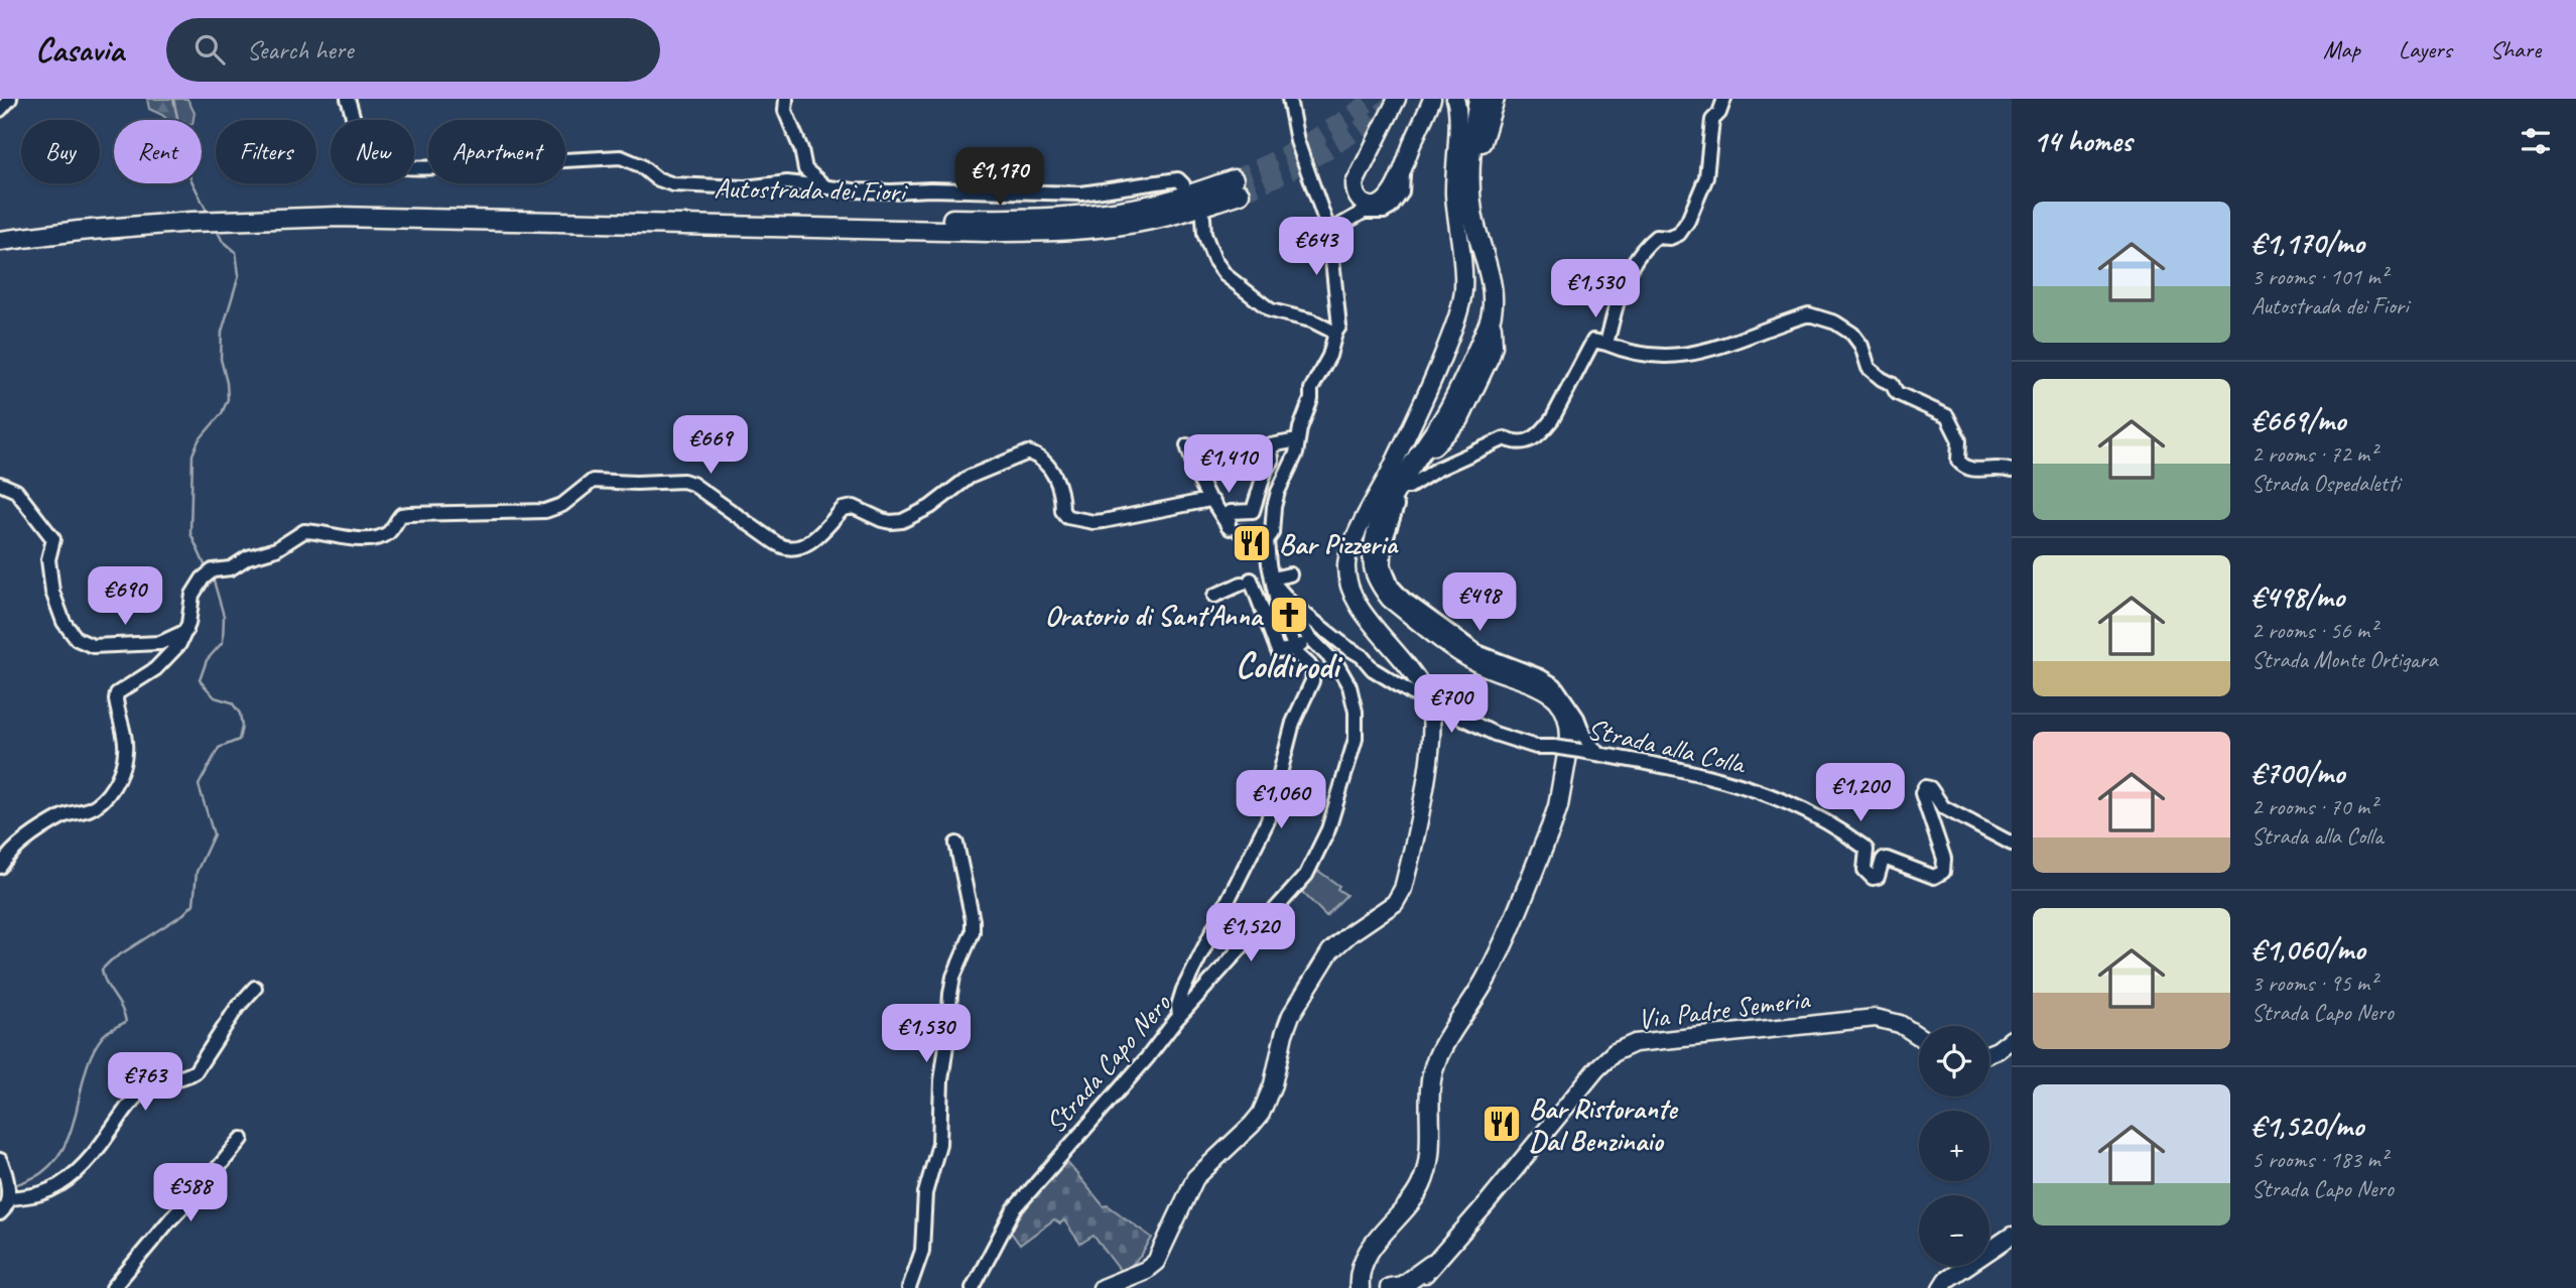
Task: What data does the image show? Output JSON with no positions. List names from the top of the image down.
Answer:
{
  "streets": {
    "highway": ["Autostrada dei Fiori"],
    "main road": ["Via Padre Semeria"],
    "street": ["Strada alla Colla", "Strada Capo Nero"]
  },
  "crossings": [
    ["Strada alla Colla", "Strada Capo Nero"]
  ],
  "districts": ["Coldirodi"],
  "places": {
    "restaurant": ["Bar Pizzeria", "Bar Ristorante Dal Benzinaio"],
    "church": ["Oratorio di Sant'Anna"]
  },
  "page": {
    "header": "Casavia",
    "search": "Search here",
    "nav": ["Map", "Layers", "Share"],
    "heading": "14 homes",
    "chip": [
      "Buy",
      "Rent",
      "Filters",
      "New",
      "Apartment"
    ],
    "price": [
      "€1,170",
      "€643",
      "€1,530",
      "€669",
      "€1,410",
      "€690",
      "€498",
      "€700",
      "€1,200",
      "€1,060",
      "€1,520",
      "€1,530",
      "€763",
      "€588"
    ],
    "list": [
      {
        "name": "€1,170/mo",
        "note": "3 rooms · 101 m² · Autostrada dei Fiori"
      },
      {
        "name": "€669/mo",
        "note": "2 rooms · 72 m² · Strada Ospedaletti"
      },
      {
        "name": "€498/mo",
        "note": "2 rooms · 56 m² · Strada Monte Ortigara"
      },
      {
        "name": "€700/mo",
        "note": "2 rooms · 70 m² · Strada alla Colla"
      },
      {
        "name": "€1,060/mo",
        "note": "3 rooms · 95 m² · Strada Capo Nero"
      },
      {
        "name": "€1,520/mo",
        "note": "5 rooms · 183 m² · Strada Capo Nero"
      }
    ],
    "map_buttons": ["+", "−"]
  }
}
